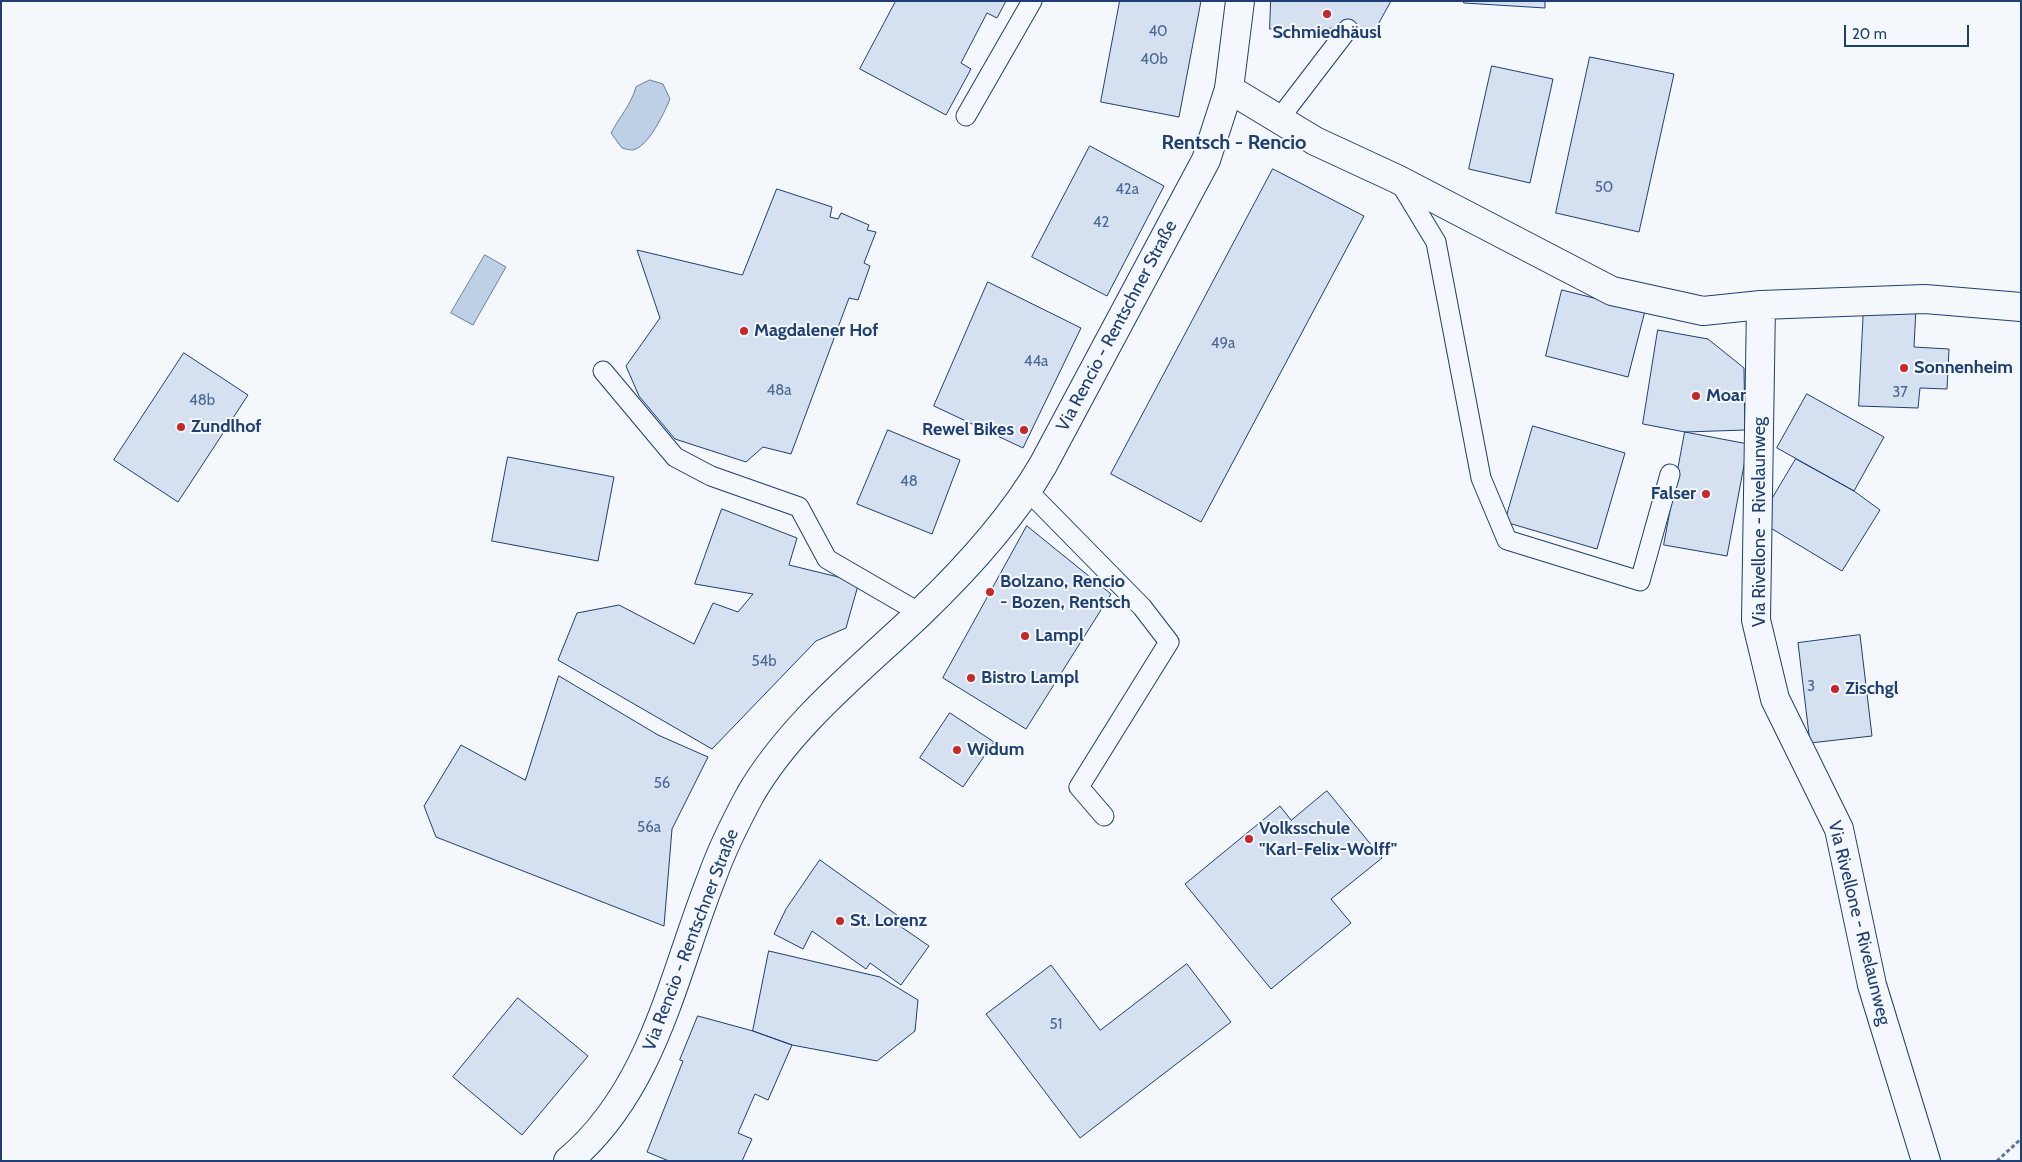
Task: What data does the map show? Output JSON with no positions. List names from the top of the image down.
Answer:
{
  "streets": {
    "street": ["Via Rencio - Rentschner Straße", "Via Rivellone - Rivelaunweg"]
  },
  "districts": ["Rentsch - Rencio"],
  "places": [
    "Schmiedhäusl",
    "Magdalener Hof",
    "Sonnenheim",
    "Moar",
    "Zundlhof",
    "Rewel Bikes",
    "Falser",
    "Bolzano, Rencio - Bozen, Rentsch",
    "Lampl",
    "Bistro Lampl",
    "Zischgl",
    "Widum",
    "Volksschule \"Karl-Felix-Wolff\"",
    "St. Lorenz"
  ],
  "house_numbers": [
    "40",
    "40b",
    "50",
    "42a",
    "42",
    "49a",
    "44a",
    "48a",
    "37",
    "48b",
    "48",
    "54b",
    "3",
    "56",
    "56a",
    "51"
  ],
  "scale_bar": "20 m"
}
